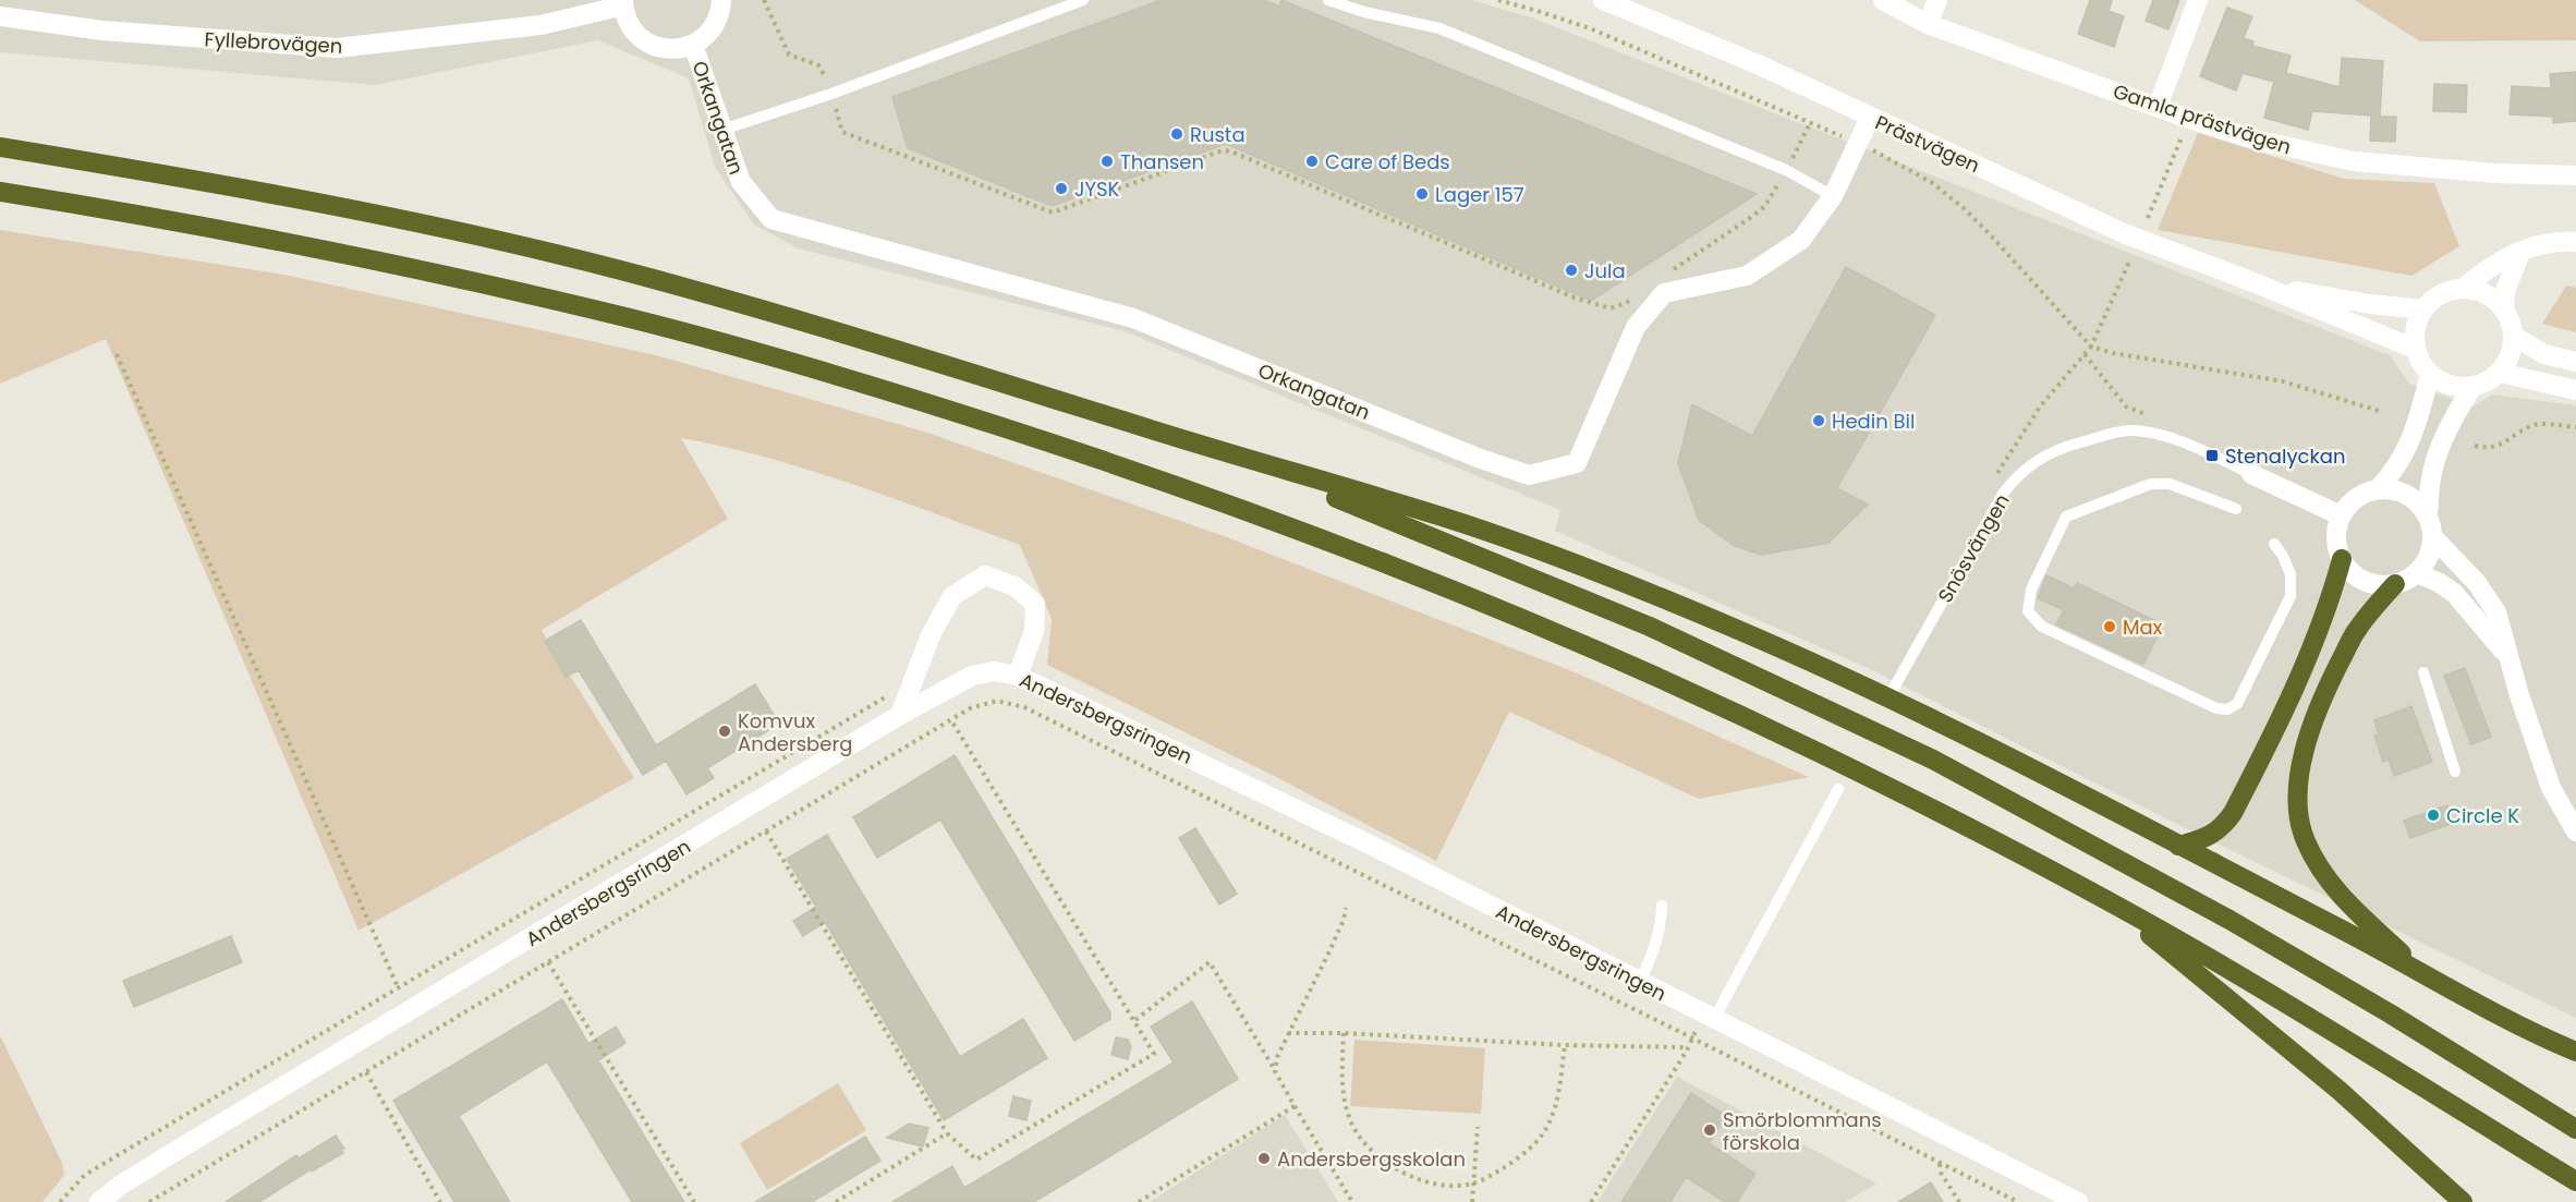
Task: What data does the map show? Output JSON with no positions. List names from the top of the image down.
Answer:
{
  "streets": {
    "street": [
      "Fyllebrovägen",
      "Orkangatan",
      "Gamla prästvägen",
      "Prästvägen",
      "Snösvängen",
      "Andersbergsringen"
    ]
  },
  "crossings": [
    ["Fyllebrovägen", "Orkangatan"],
    ["Orkangatan", "Prästvägen"]
  ],
  "places": {
    "other": [
      "Rusta",
      "Thansen",
      "Care of Beds",
      "JYSK",
      "Lager 157",
      "Jula",
      "Hedin Bil",
      "Max",
      "Komvux Andersberg",
      "Circle K",
      "Smörblommans förskola",
      "Andersbergsskolan"
    ],
    "transit": ["Stenalyckan"]
  }
}
